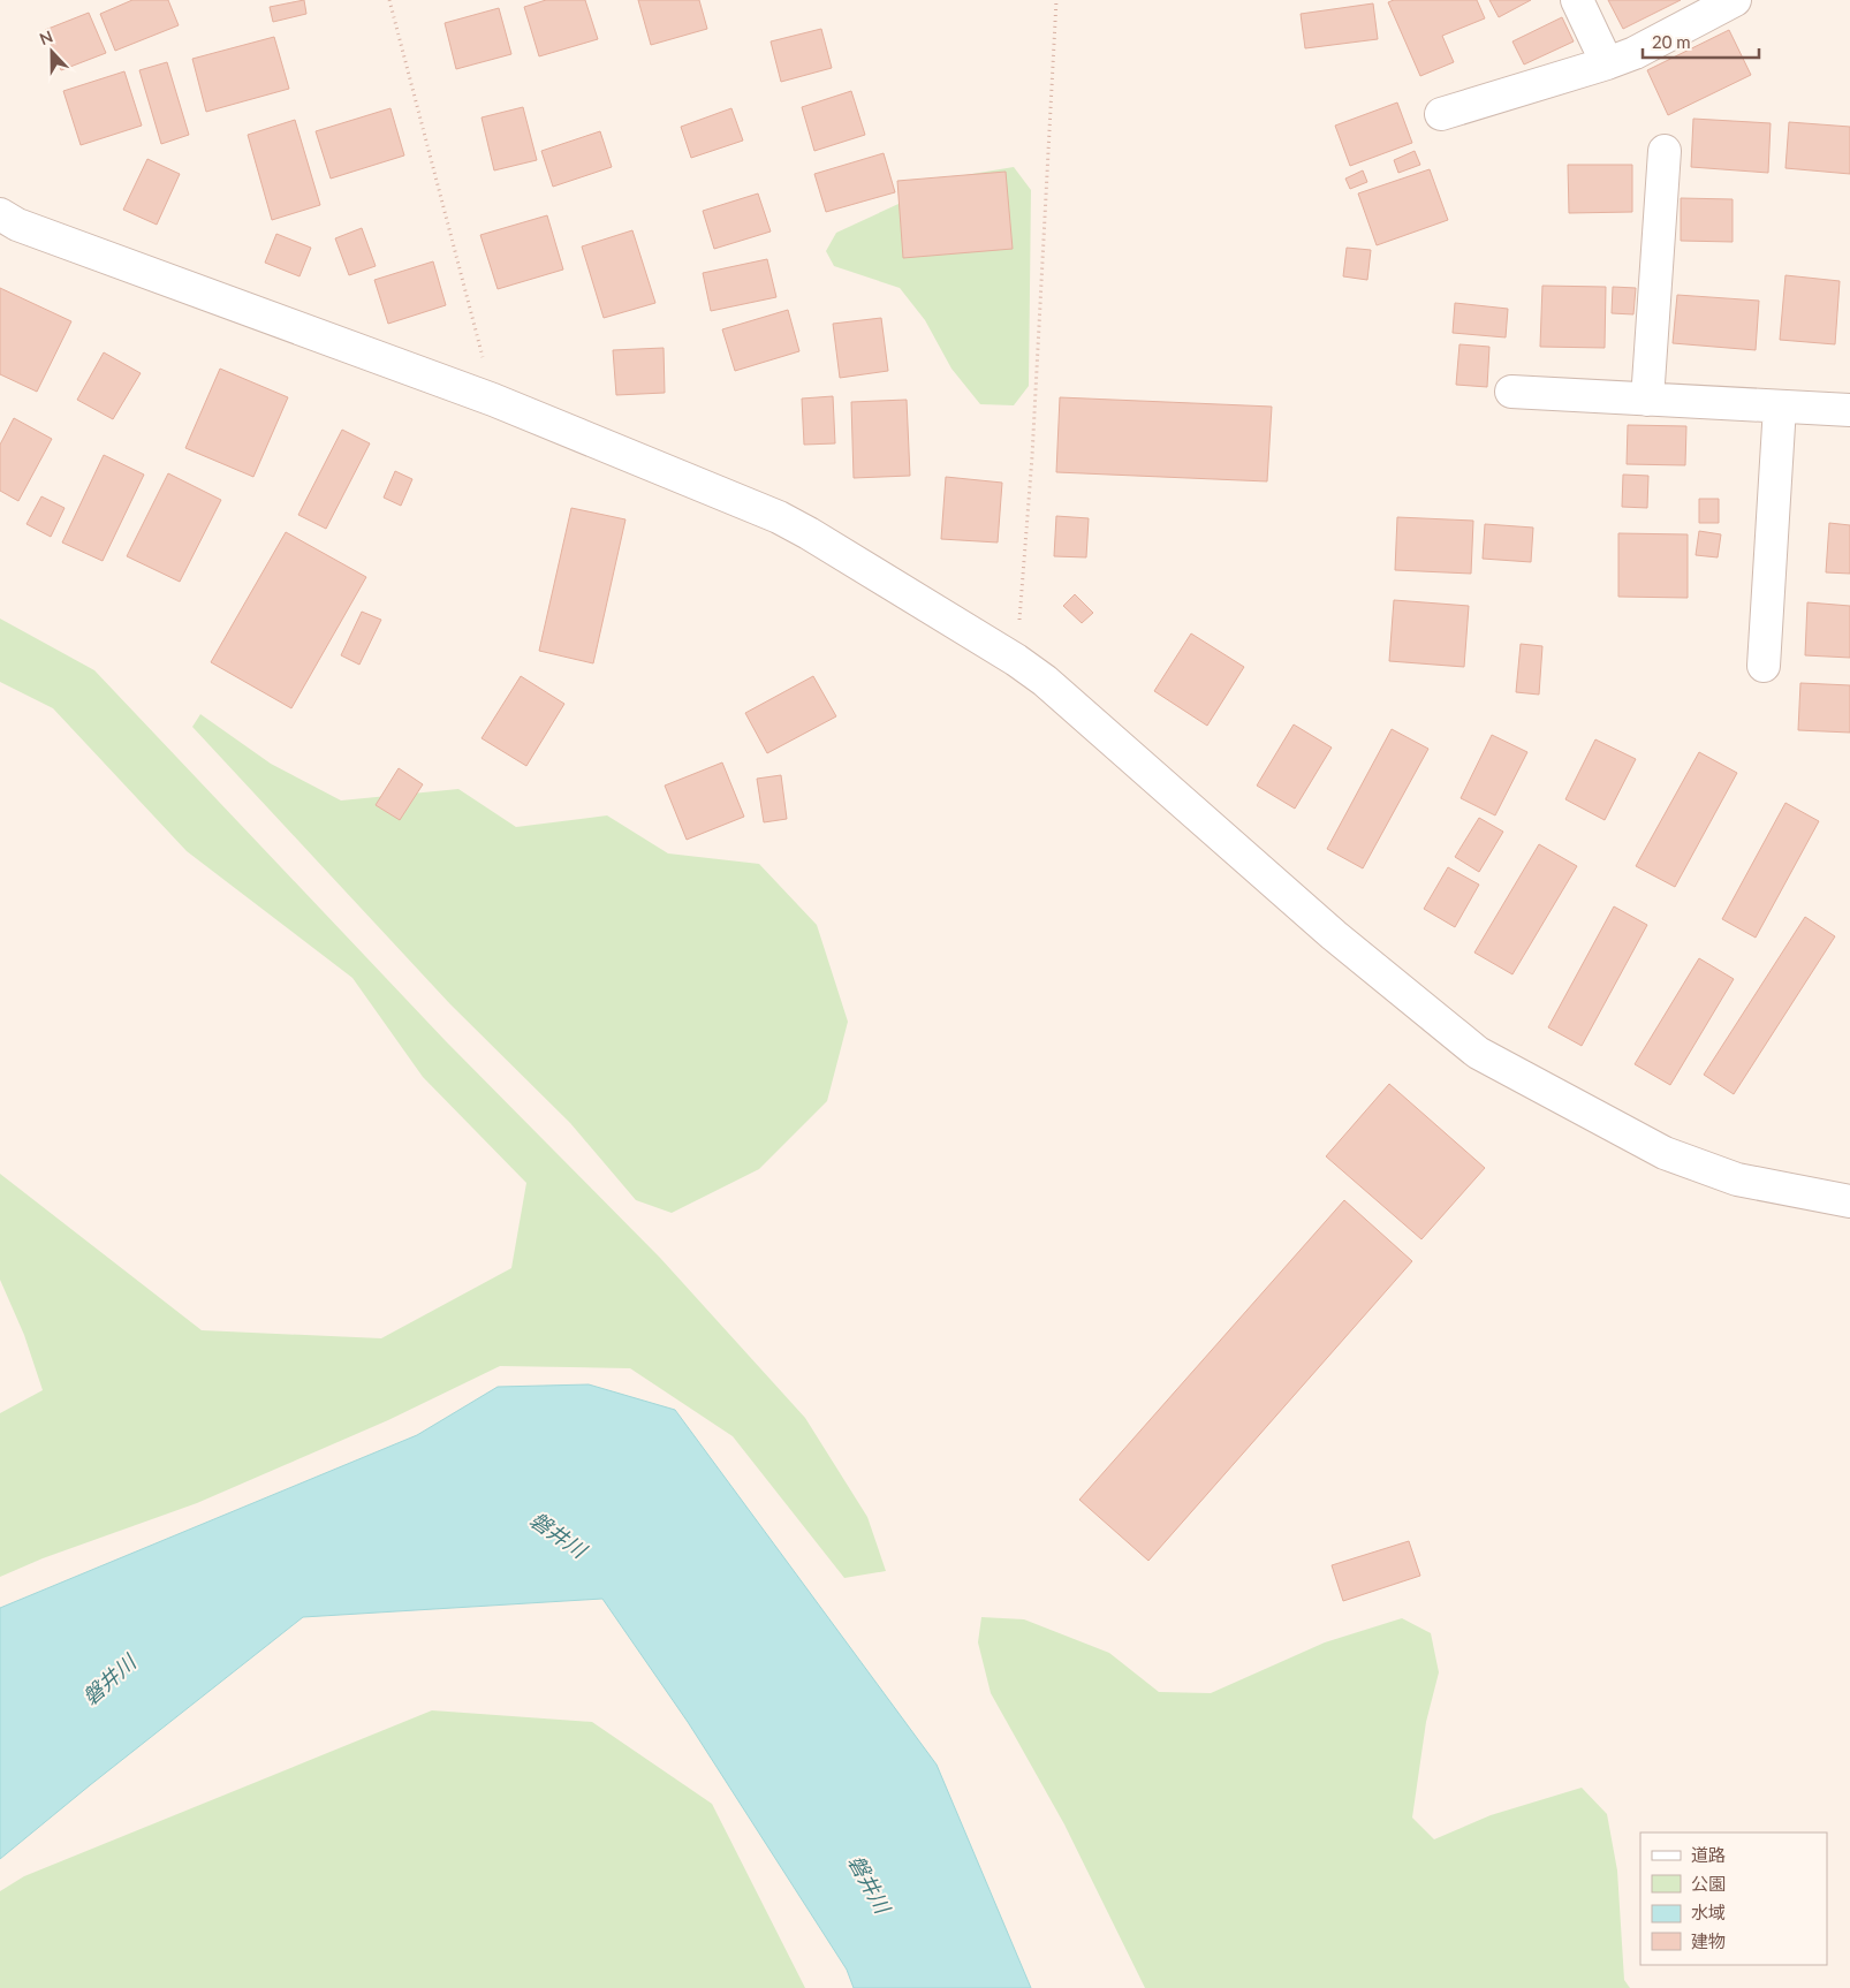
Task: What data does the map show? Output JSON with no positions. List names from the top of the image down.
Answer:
{
  "water": ["磐井川"],
  "legend": [
    "道路",
    "公園",
    "水域",
    "建物"
  ],
  "scale_bar": "20 m",
  "north": "top"
}
